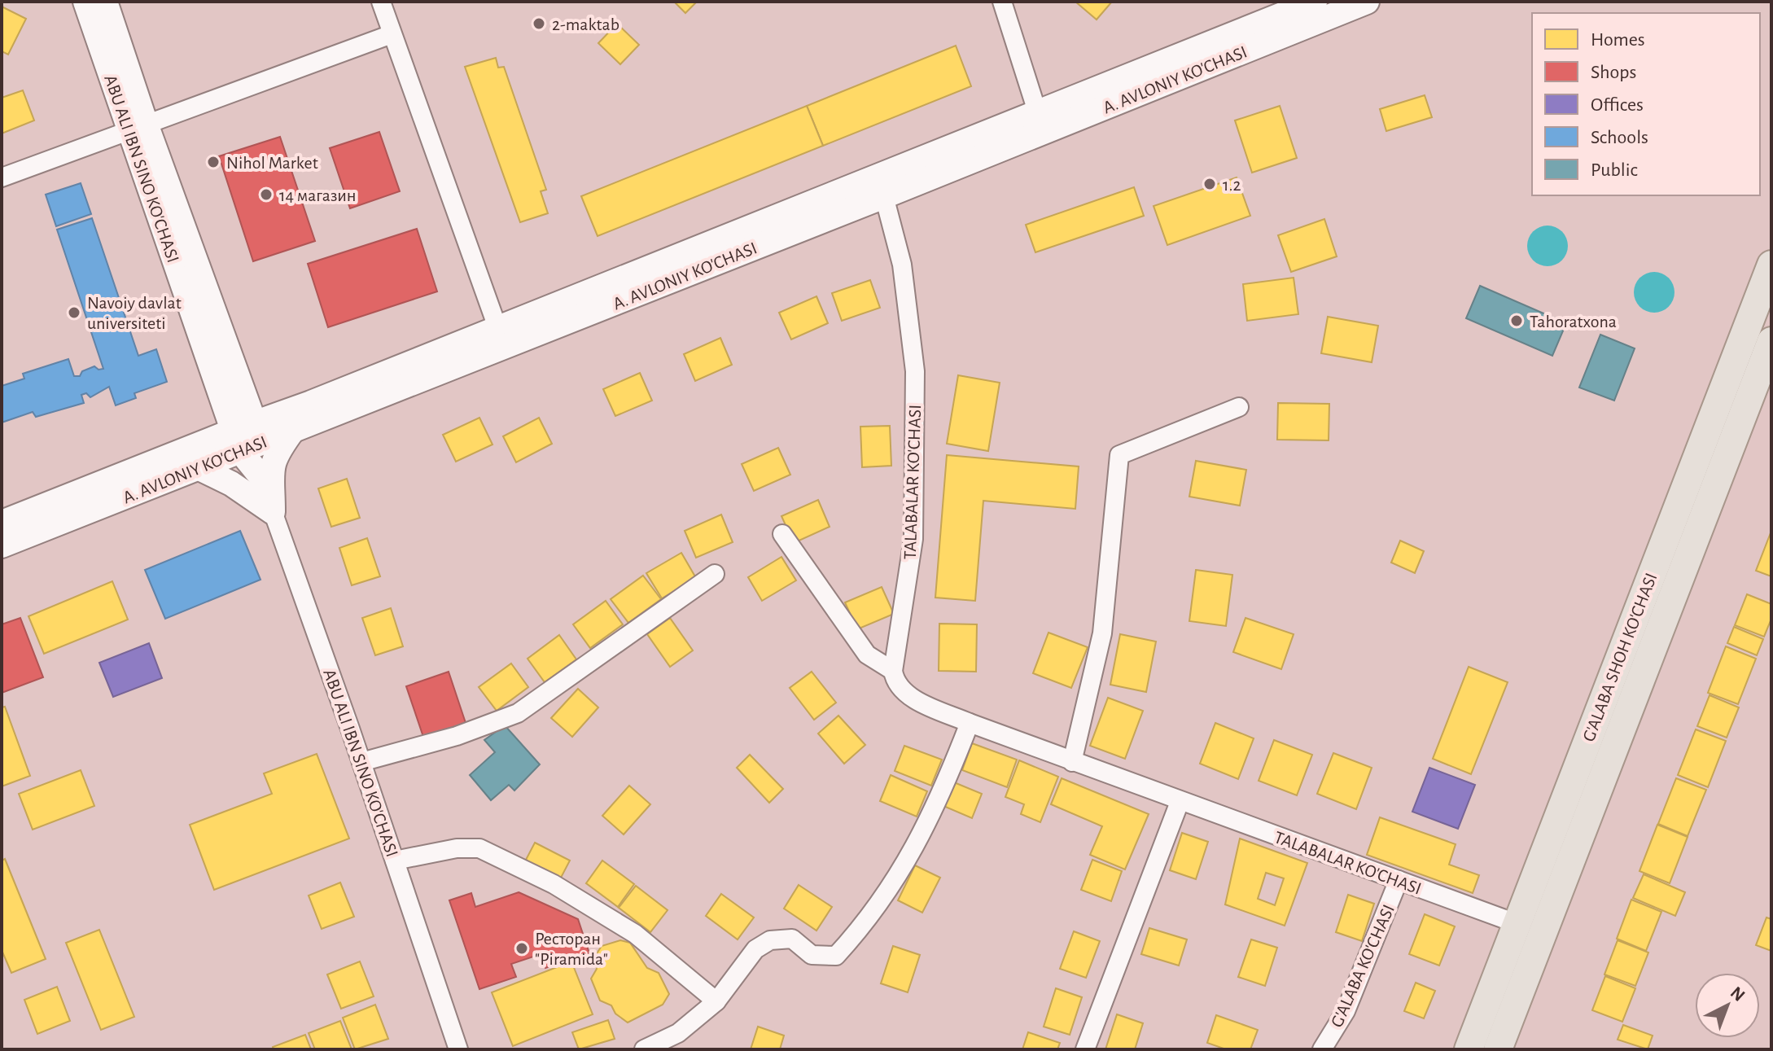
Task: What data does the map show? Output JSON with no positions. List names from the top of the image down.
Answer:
{
  "streets": {
    "main road": ["A. AVLONIY KO'CHASI", "ABU ALI IBN SINO KO'CHASI", "G'ALABA SHOH KO'CHASI"],
    "street": ["TALABALAR KO'CHASI", "G'ALABA KO'CHASI"]
  },
  "crossings": [
    ["A. AVLONIY KO'CHASI", "ABU ALI IBN SINO KO'CHASI"],
    ["A. AVLONIY KO'CHASI", "TALABALAR KO'CHASI"],
    ["TALABALAR KO'CHASI", "G'ALABA SHOH KO'CHASI"],
    ["TALABALAR KO'CHASI", "G'ALABA KO'CHASI"]
  ],
  "places": [
    "2-maktab",
    "Nihol Market",
    "1.2",
    "14 магазин",
    "Navoiy davlat universiteti",
    "Tahoratxona",
    "Ресторан \"Piramida\""
  ],
  "legend": [
    "Homes",
    "Shops",
    "Offices",
    "Schools",
    "Public"
  ],
  "north": "top right"
}
